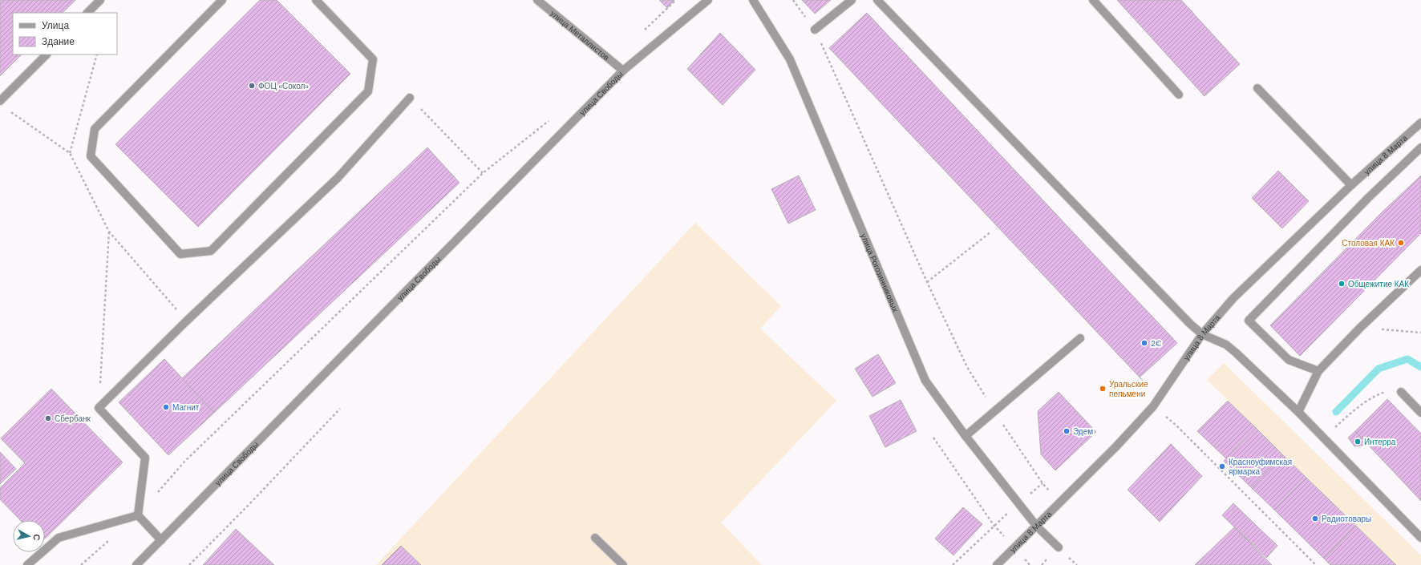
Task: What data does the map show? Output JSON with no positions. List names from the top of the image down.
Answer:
{
  "streets": {
    "street": [
      "улица Металлистов",
      "улица Свободы",
      "улица 8 Марта",
      "улица Рогозинниковых"
    ]
  },
  "crossings": [
    ["улица Металлистов", "улица Свободы"],
    ["улица 8 Марта", "улица Рогозинниковых"]
  ],
  "places": [
    "ФОЦ «Сокол»",
    "Столовая КАК",
    "Общежитие КАК",
    "2€",
    "Уральские пельмени",
    "Магнит",
    "Сбербанк",
    "Эдем",
    "Интерра",
    "Красноуфимская ярмарка",
    "Радиотовары"
  ],
  "legend": ["Улица", "Здание"],
  "north": "right"
}
